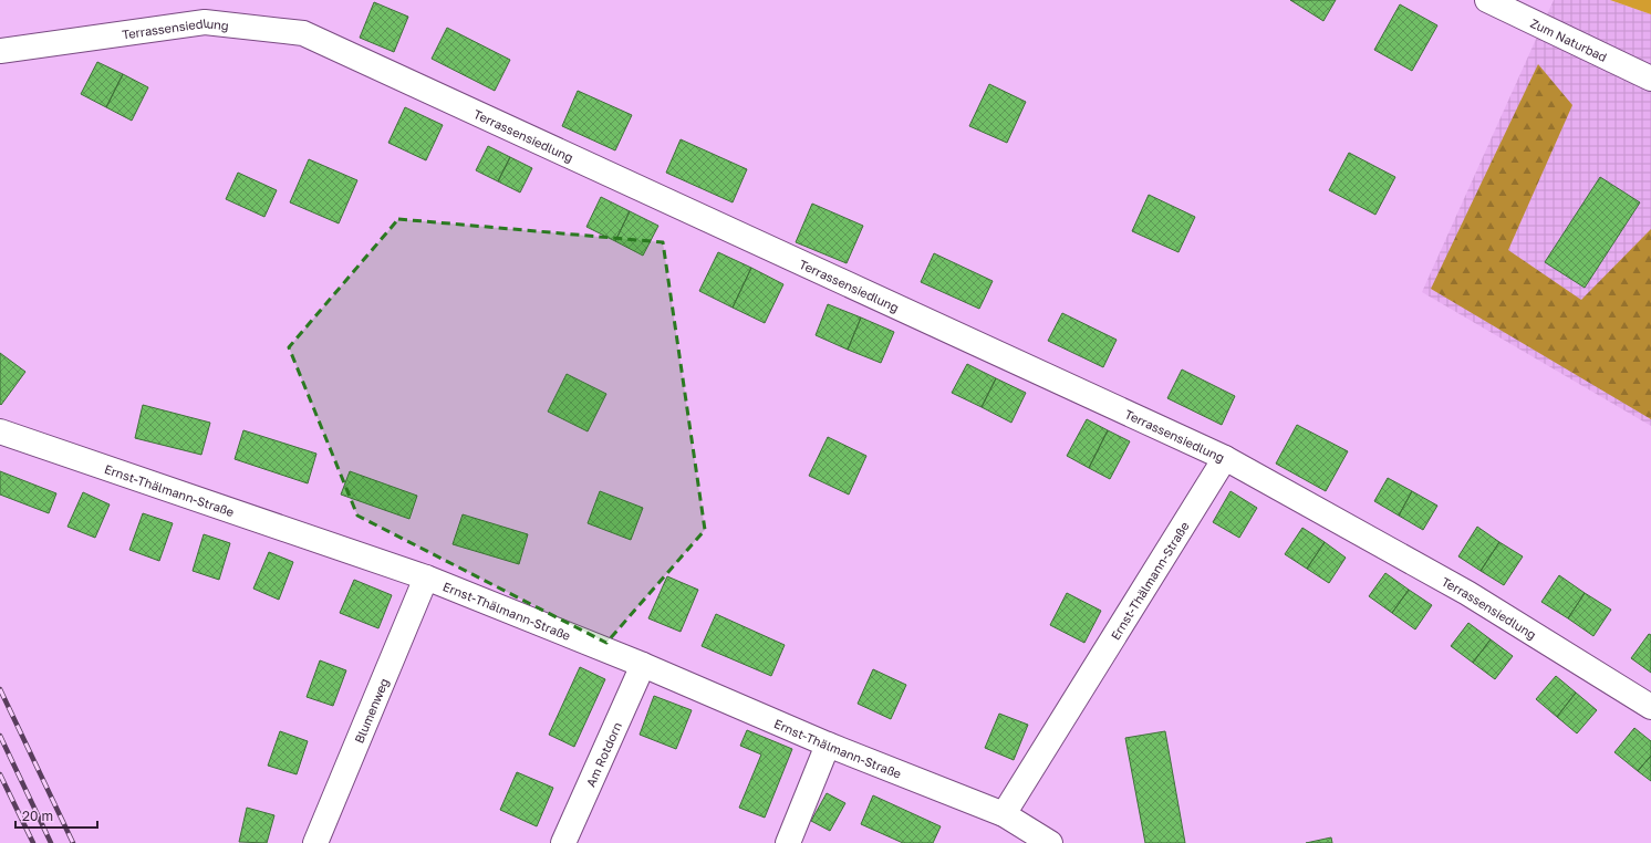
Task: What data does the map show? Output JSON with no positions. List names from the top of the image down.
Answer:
{
  "streets": {
    "street": [
      "Terrassensiedlung",
      "Zum Naturbad",
      "Ernst-Thälmann-Straße",
      "Blumenweg",
      "Am Rotdorn"
    ]
  },
  "crossings": [
    ["Terrassensiedlung", "Ernst-Thälmann-Straße"],
    ["Ernst-Thälmann-Straße", "Blumenweg"],
    ["Ernst-Thälmann-Straße", "Am Rotdorn"]
  ],
  "scale_bar": "20 m"
}
